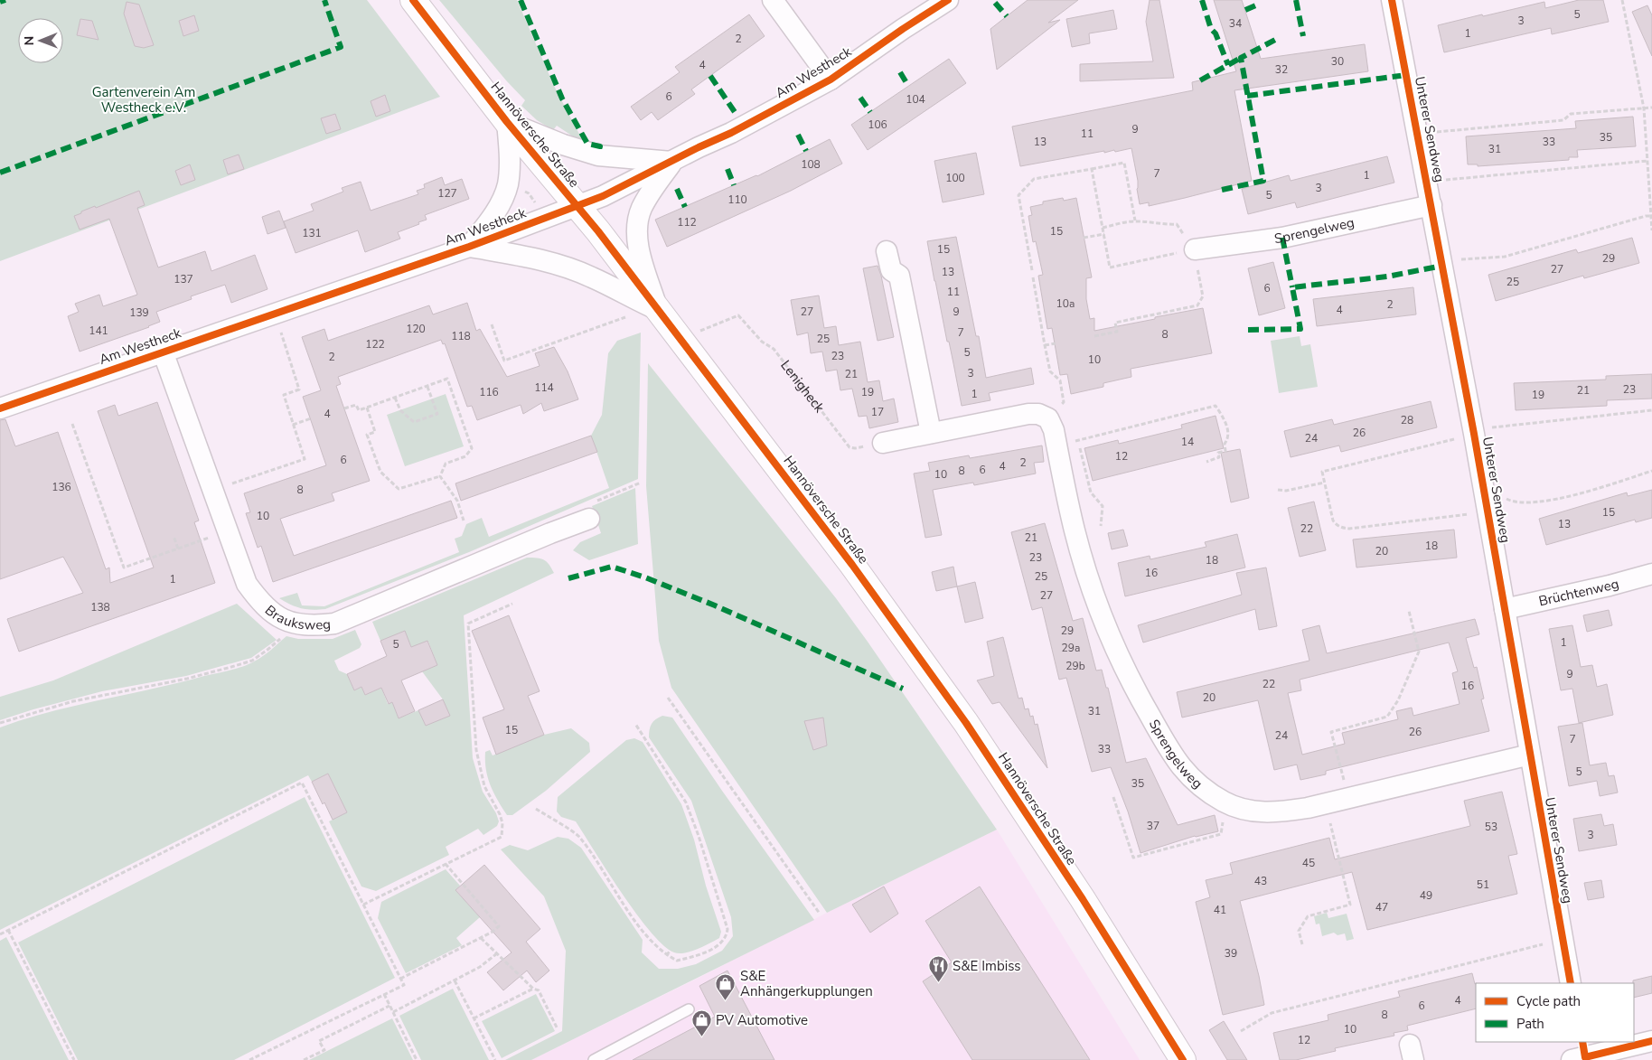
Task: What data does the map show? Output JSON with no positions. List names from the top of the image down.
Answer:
{
  "streets": {
    "main road": ["Hannöversche Straße"],
    "street": [
      "Am Westheck",
      "Unterer Sendweg",
      "Sprengelweg",
      "Brüchtenweg",
      "Brauksweg"
    ],
    "path": ["Lenigheck"]
  },
  "crossings": [
    ["Am Westheck", "Hannöversche Straße"],
    ["Am Westheck", "Brauksweg"],
    ["Unterer Sendweg", "Sprengelweg"],
    ["Unterer Sendweg", "Brüchtenweg"],
    ["Hannöversche Straße", "Lenigheck"]
  ],
  "parks": ["Gartenverein Am Westheck e.V."],
  "places": {
    "restaurant": ["S&E Imbiss"],
    "shop": ["S&E Anhängerkupplungen", "PV Automotive"]
  },
  "house_numbers": [
    "5",
    "3",
    "34",
    "1",
    "2",
    "30",
    "4",
    "32",
    "6",
    "104",
    "106",
    "9",
    "11",
    "35",
    "13",
    "33",
    "31",
    "108",
    "7",
    "1",
    "100",
    "3",
    "127",
    "5",
    "110",
    "112",
    "15",
    "131",
    "15",
    "29",
    "27",
    "13",
    "137",
    "25",
    "6",
    "11",
    "10a",
    "2",
    "4",
    "27",
    "9",
    "139",
    "120",
    "141",
    "7",
    "8",
    "118",
    "25",
    "122",
    "5",
    "23",
    "2",
    "10",
    "3",
    "21",
    "114",
    "23",
    "21",
    "116",
    "19",
    "1",
    "19",
    "17",
    "4",
    "28",
    "26",
    "24",
    "14",
    "12",
    "6",
    "2",
    "4",
    "6",
    "8",
    "10",
    "136",
    "8",
    "15",
    "10",
    "13",
    "22",
    "21",
    "18",
    "20",
    "23",
    "18",
    "16",
    "25",
    "1",
    "27",
    "138",
    "29",
    "1",
    "5",
    "29a",
    "29b",
    "9",
    "22",
    "16",
    "20",
    "31",
    "15",
    "26",
    "24",
    "7",
    "33",
    "5",
    "35",
    "37",
    "53",
    "3",
    "45",
    "43",
    "51",
    "49",
    "47",
    "41",
    "39",
    "4",
    "6",
    "8",
    "10",
    "12"
  ],
  "legend": ["Cycle path", "Path"],
  "north": "left"
}
